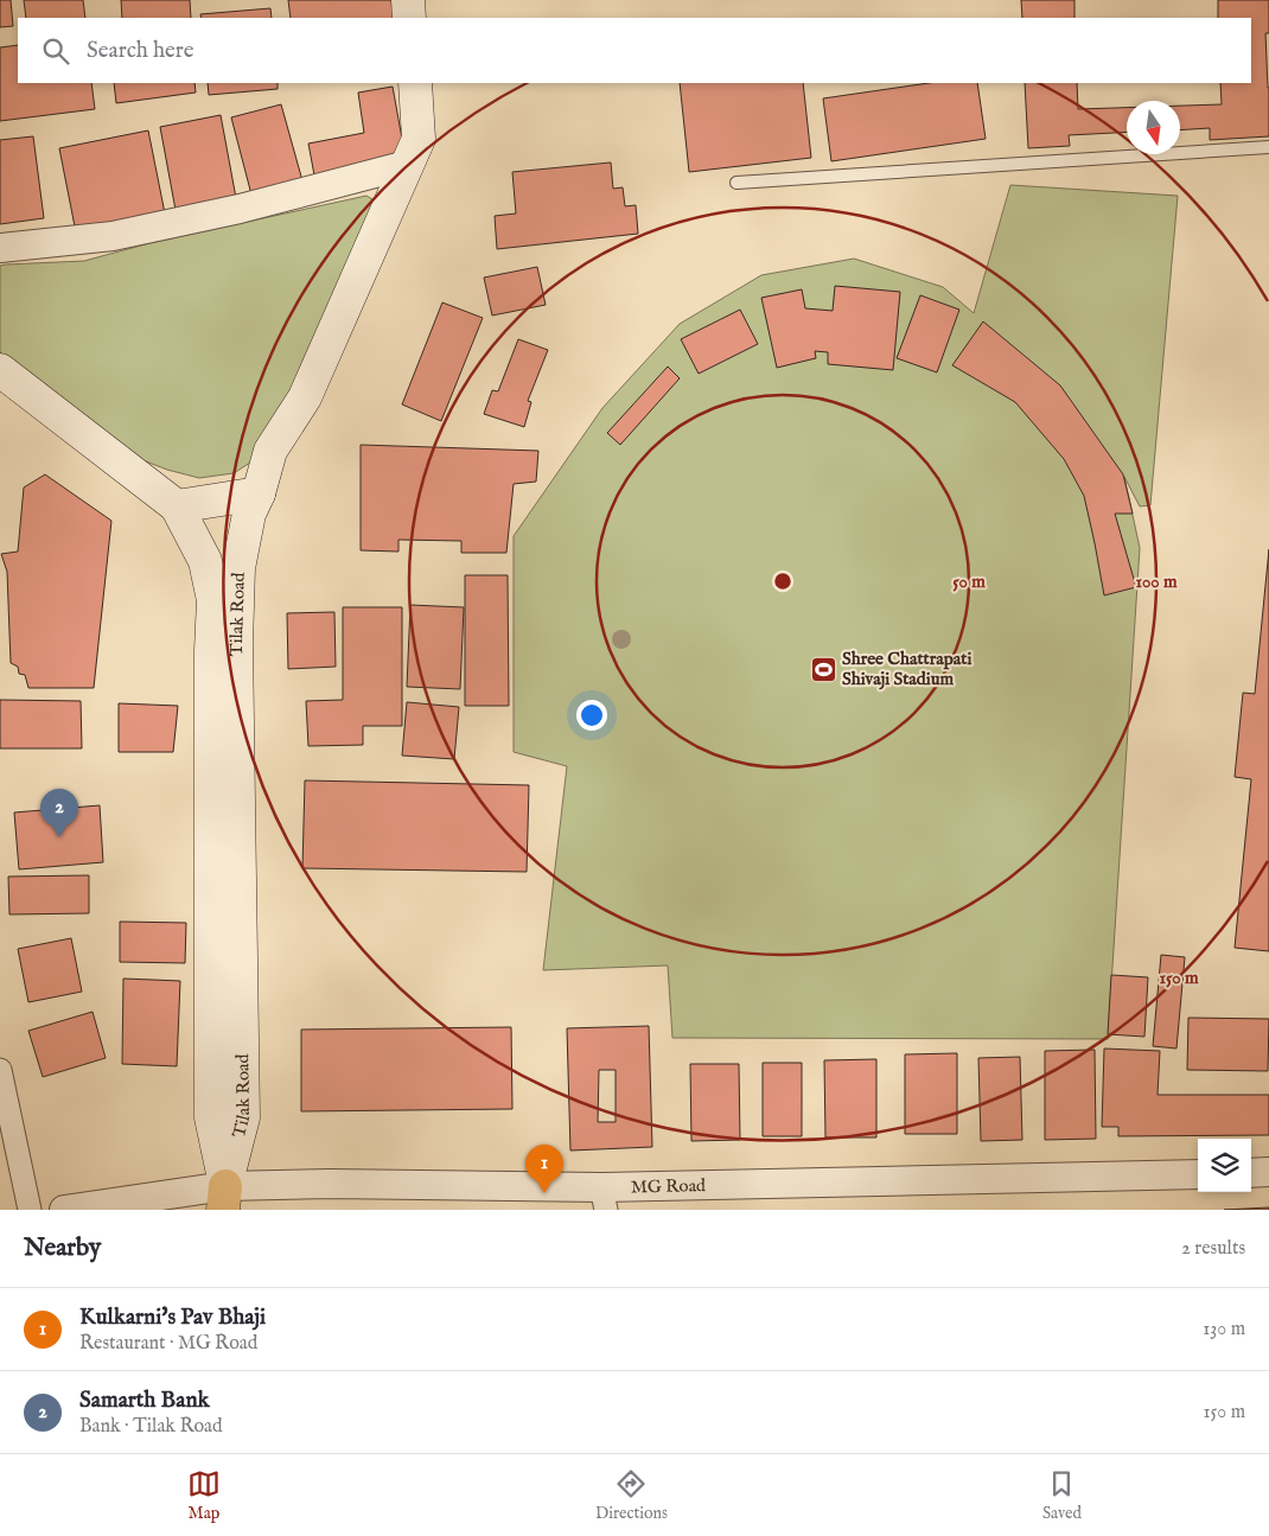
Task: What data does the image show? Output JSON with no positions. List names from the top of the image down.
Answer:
{
  "streets": {
    "main road": ["Tilak Road"],
    "street": ["MG Road"]
  },
  "crossings": [
    ["Tilak Road", "MG Road"]
  ],
  "places": {
    "sports": ["Shree Chattrapati Shivaji Stadium"]
  },
  "north": "bottom",
  "page": {
    "search": "Search here",
    "pins": ["2", "1"],
    "heading": ["Nearby", "2 results"],
    "list": [
      {
        "mark": "1",
        "name": "Kulkarni's Pav Bhaji",
        "note": "Restaurant · MG Road",
        "value": "130 m"
      },
      {
        "mark": "2",
        "name": "Samarth Bank",
        "note": "Bank · Tilak Road",
        "value": "150 m"
      }
    ],
    "nav": ["Map", "Directions", "Saved"]
  },
  "rings": ["50 m", "100 m", "150 m"]
}
